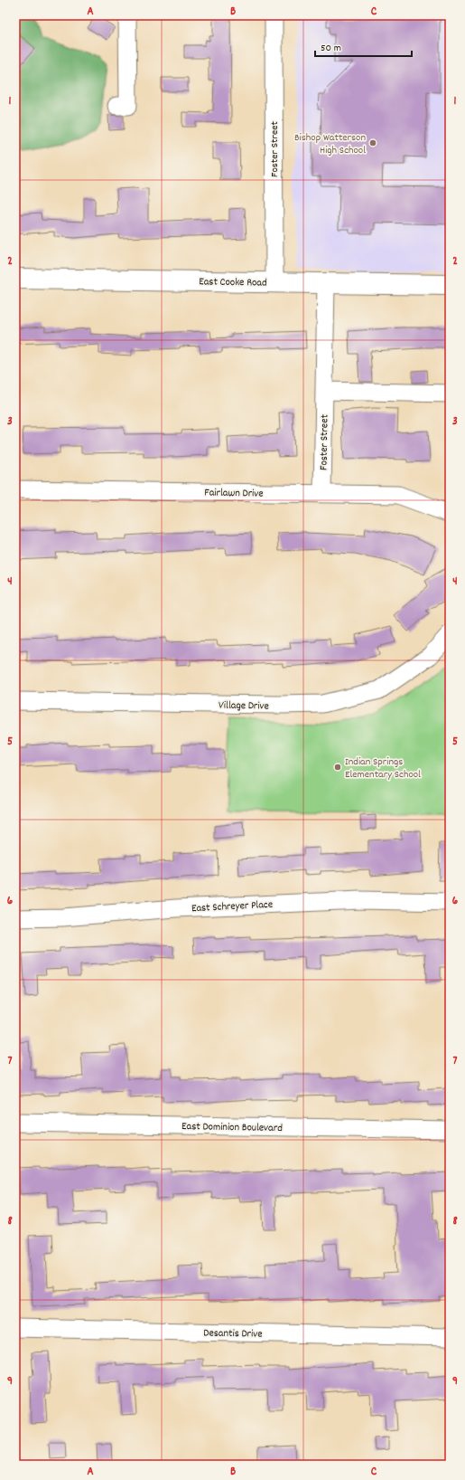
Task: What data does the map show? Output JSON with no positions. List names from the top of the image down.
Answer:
{
  "streets": {
    "main road": ["East Cooke Road"],
    "street": [
      "Foster Street",
      "Fairlawn Drive",
      "Village Drive",
      "East Schreyer Place",
      "East Dominion Boulevard",
      "Desantis Drive"
    ]
  },
  "crossings": [
    ["Foster Street", "East Cooke Road"],
    ["Foster Street", "Fairlawn Drive"]
  ],
  "places": ["Bishop Watterson High School", "Indian Springs Elementary School"],
  "scale_bar": "50 m",
  "grid": {
    "columns": ["A", "B", "C"],
    "rows": [
      "1",
      "2",
      "3",
      "4",
      "5",
      "6",
      "7",
      "8",
      "9"
    ]
  }
}
